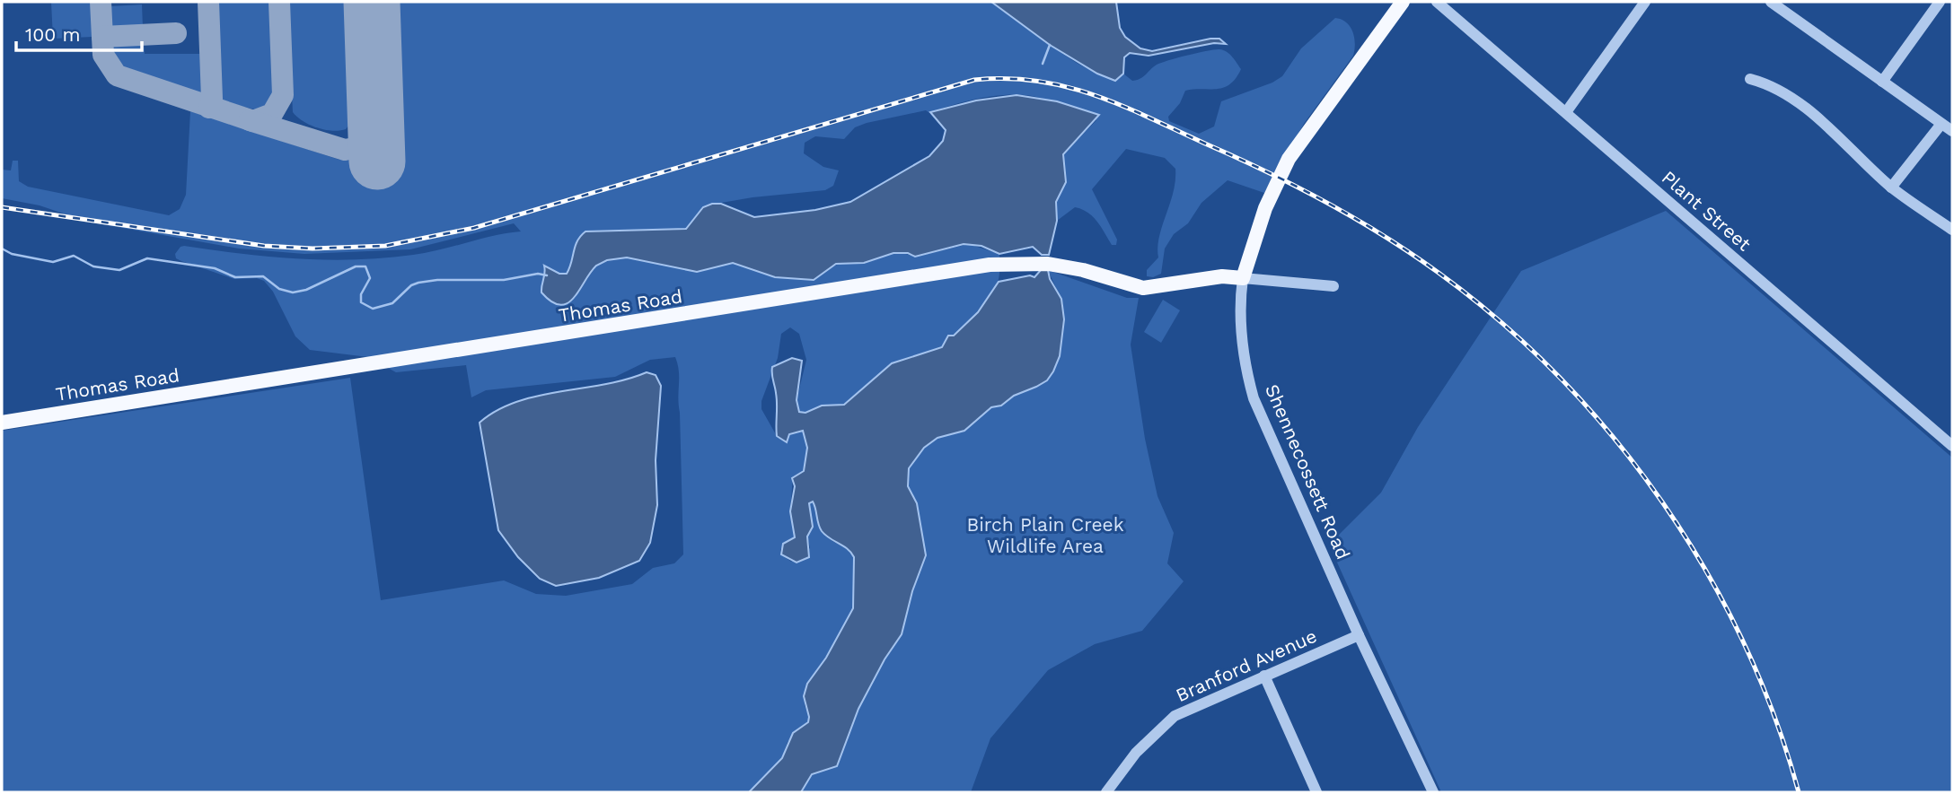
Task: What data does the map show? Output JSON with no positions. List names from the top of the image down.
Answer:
{
  "streets": {
    "main road": ["Thomas Road", "Shennecossett Road"],
    "street": ["Plant Street", "Branford Avenue"]
  },
  "crossings": [
    ["Thomas Road", "Shennecossett Road"],
    ["Shennecossett Road", "Branford Avenue"]
  ],
  "parks": ["Birch Plain Creek Wildlife Area"],
  "scale_bar": "100 m"
}
